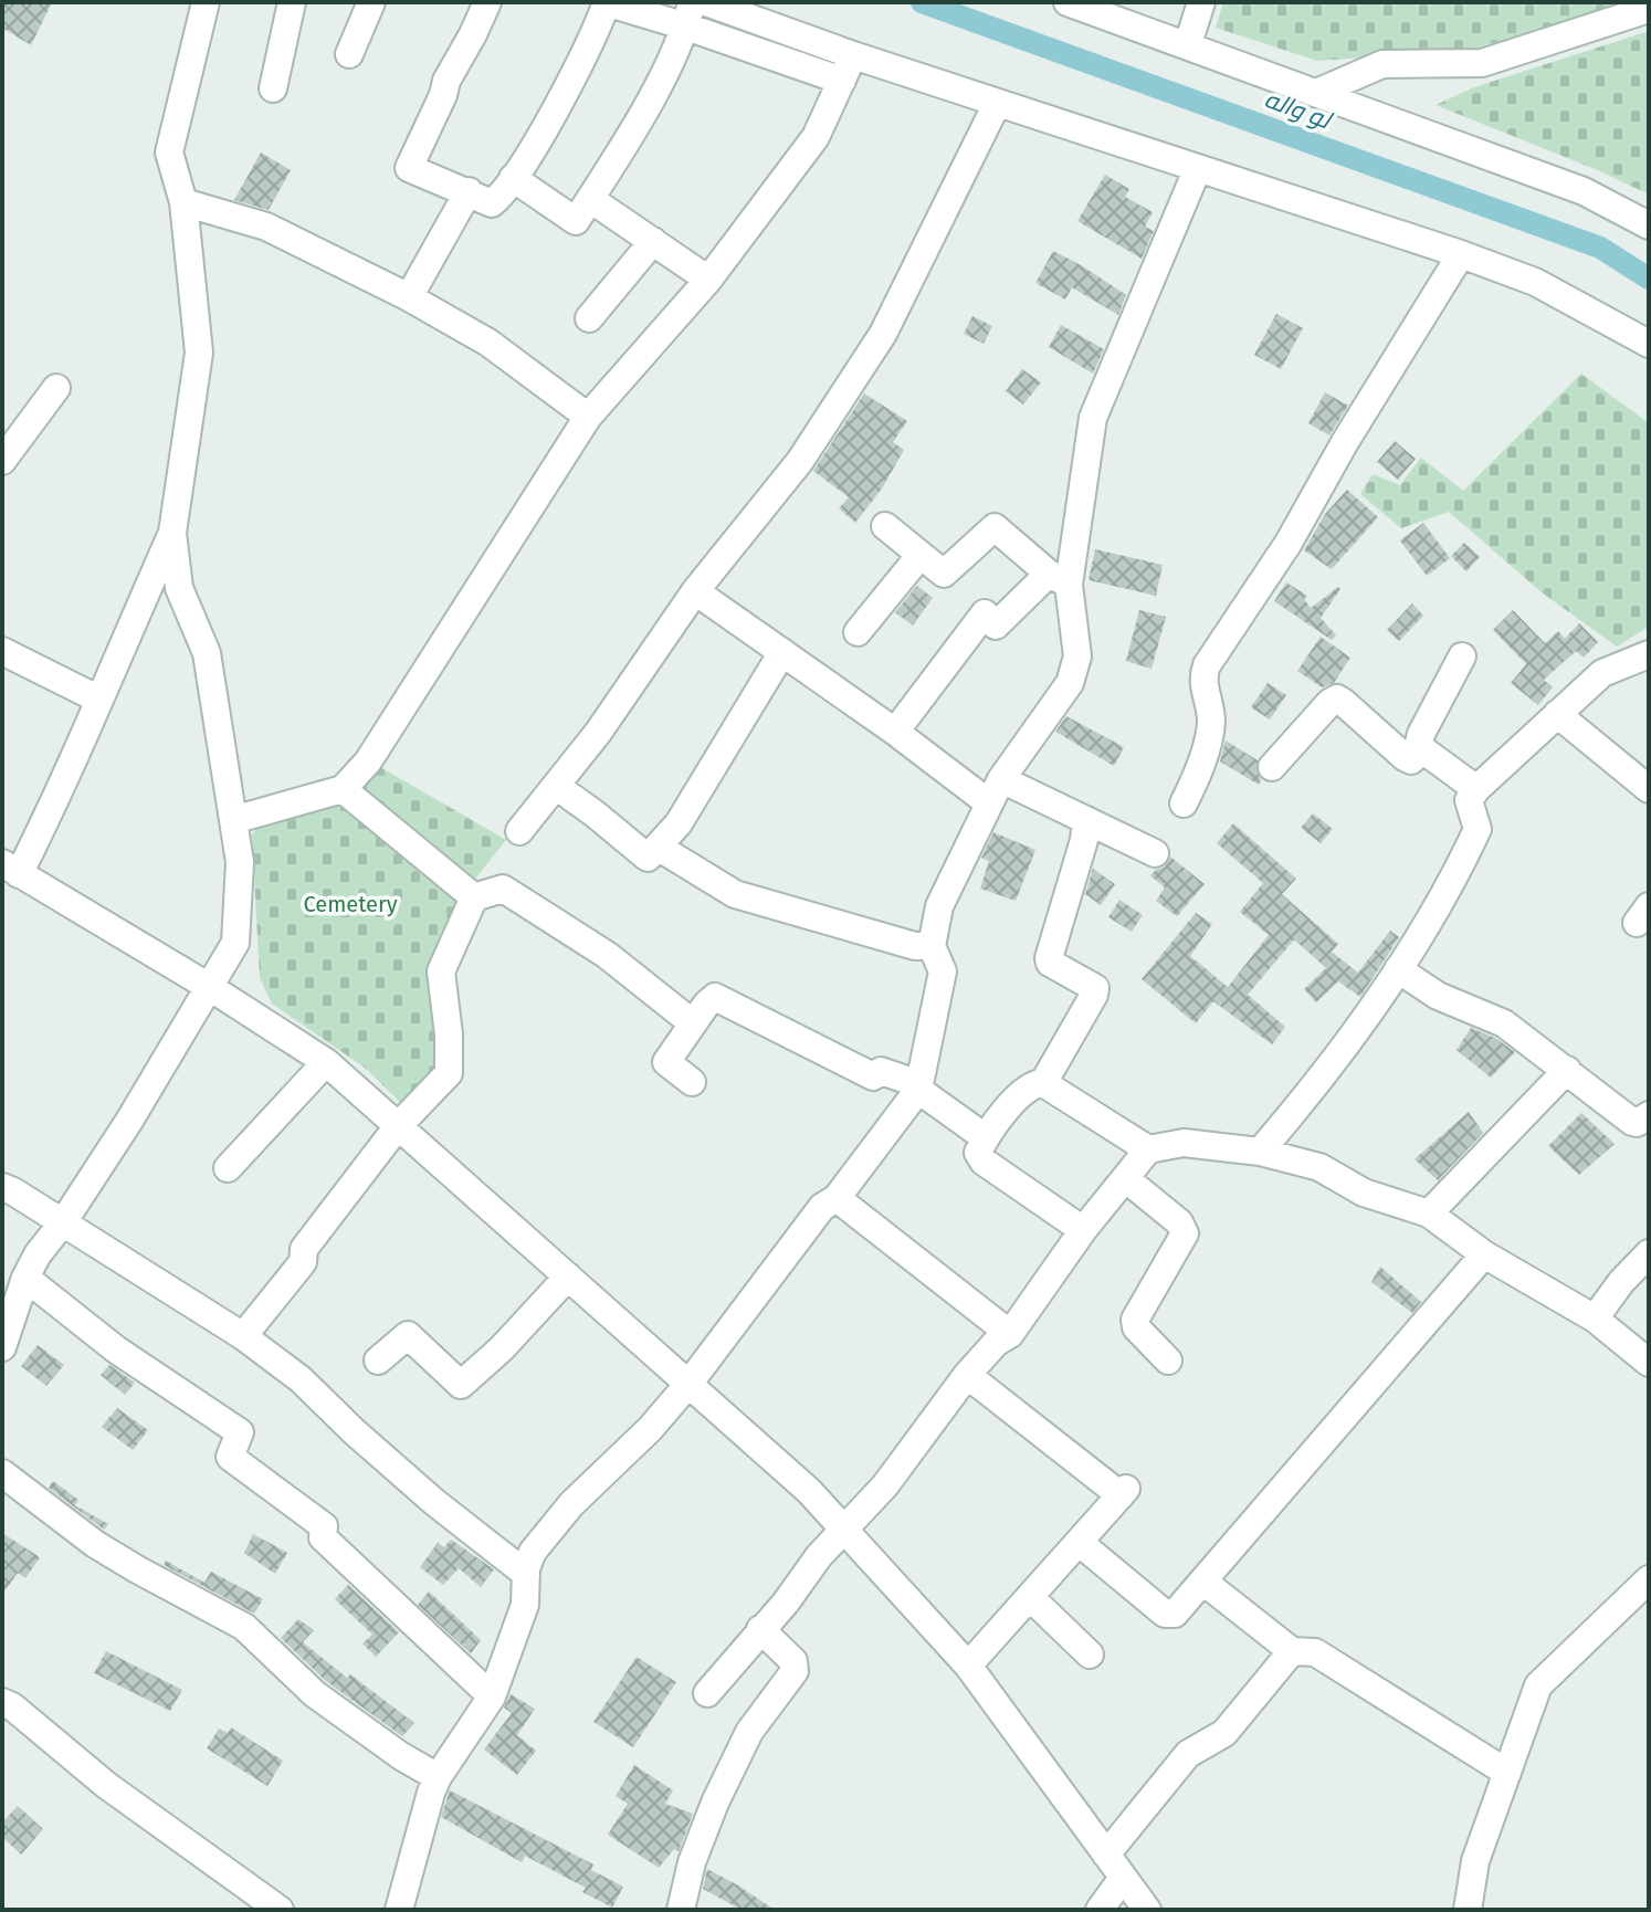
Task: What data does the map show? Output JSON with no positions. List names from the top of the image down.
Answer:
{
  "water": ["لو واله"],
  "parks": ["Cemetery"]
}
